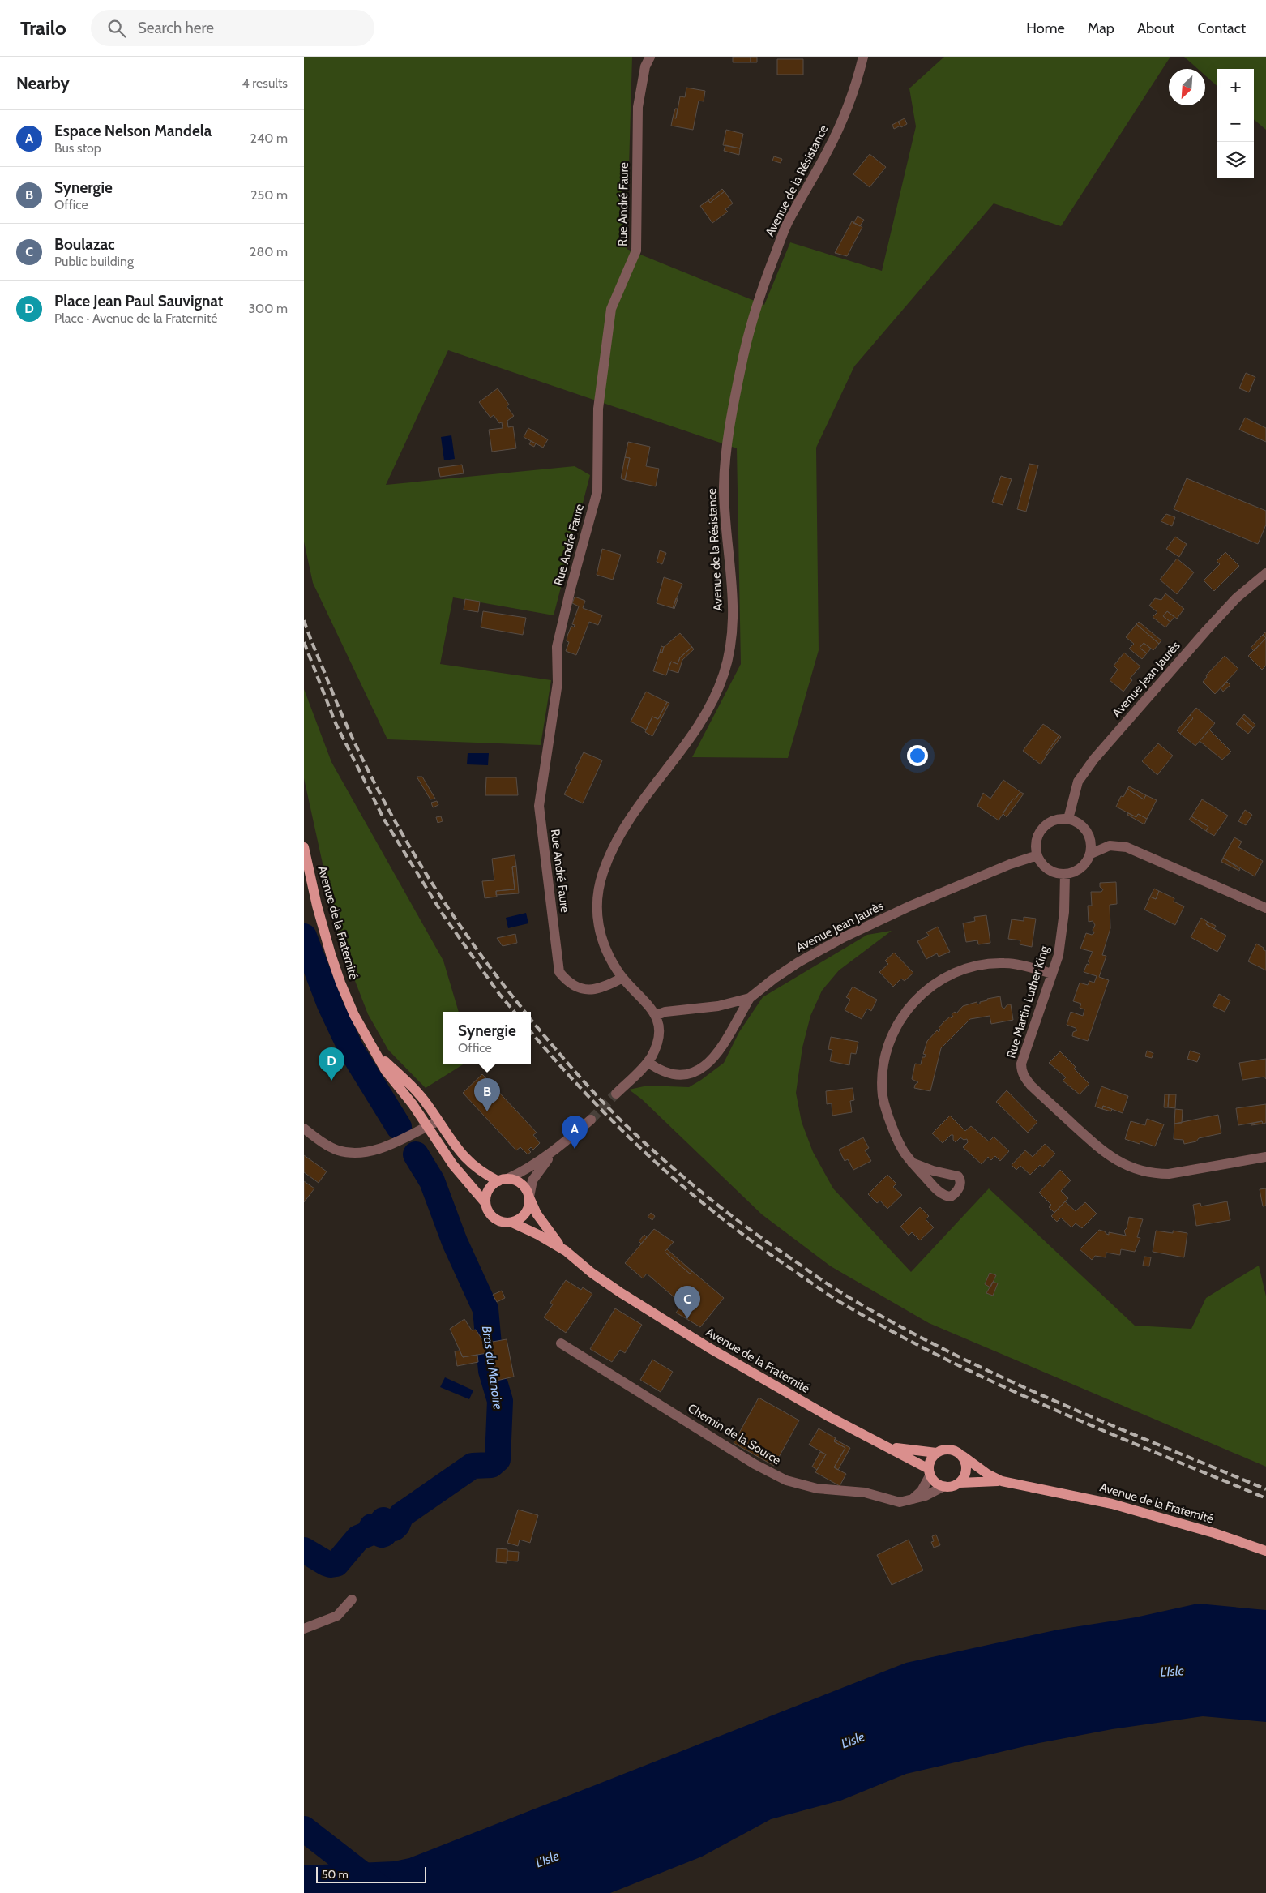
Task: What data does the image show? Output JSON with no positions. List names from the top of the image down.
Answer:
{
  "streets": {
    "main road": ["Avenue de la Fraternité"],
    "street": [
      "Avenue de la Résistance",
      "Rue André Faure",
      "Avenue Jean Jaurès",
      "Rue Martin Luther King",
      "Chemin de la Source"
    ]
  },
  "crossings": [
    ["Avenue de la Résistance", "Rue André Faure"],
    ["Avenue de la Résistance", "Avenue Jean Jaurès"],
    ["Avenue Jean Jaurès", "Rue Martin Luther King"],
    ["Avenue de la Fraternité", "Chemin de la Source"]
  ],
  "water": ["Bras du Manoire", "L'Isle"],
  "scale_bar": "50 m",
  "north": "bottom left",
  "page": {
    "header": "Trailo",
    "search": "Search here",
    "nav": [
      "Home",
      "Map",
      "About",
      "Contact"
    ],
    "heading": ["Nearby", "4 results"],
    "map_buttons": ["+", "−"],
    "list": [
      {
        "mark": "A",
        "name": "Espace Nelson Mandela",
        "note": "Bus stop",
        "value": "240 m"
      },
      {
        "mark": "B",
        "name": "Synergie",
        "note": "Office",
        "value": "250 m"
      },
      {
        "mark": "C",
        "name": "Boulazac",
        "note": "Public building",
        "value": "280 m"
      },
      {
        "mark": "D",
        "name": "Place Jean Paul Sauvignat",
        "note": "Place · Avenue de la Fraternité",
        "value": "300 m"
      }
    ],
    "popup": ["Synergie", "Office"],
    "pins": [
      "D",
      "B",
      "A",
      "C"
    ],
    "scale": "50 m"
  }
}
